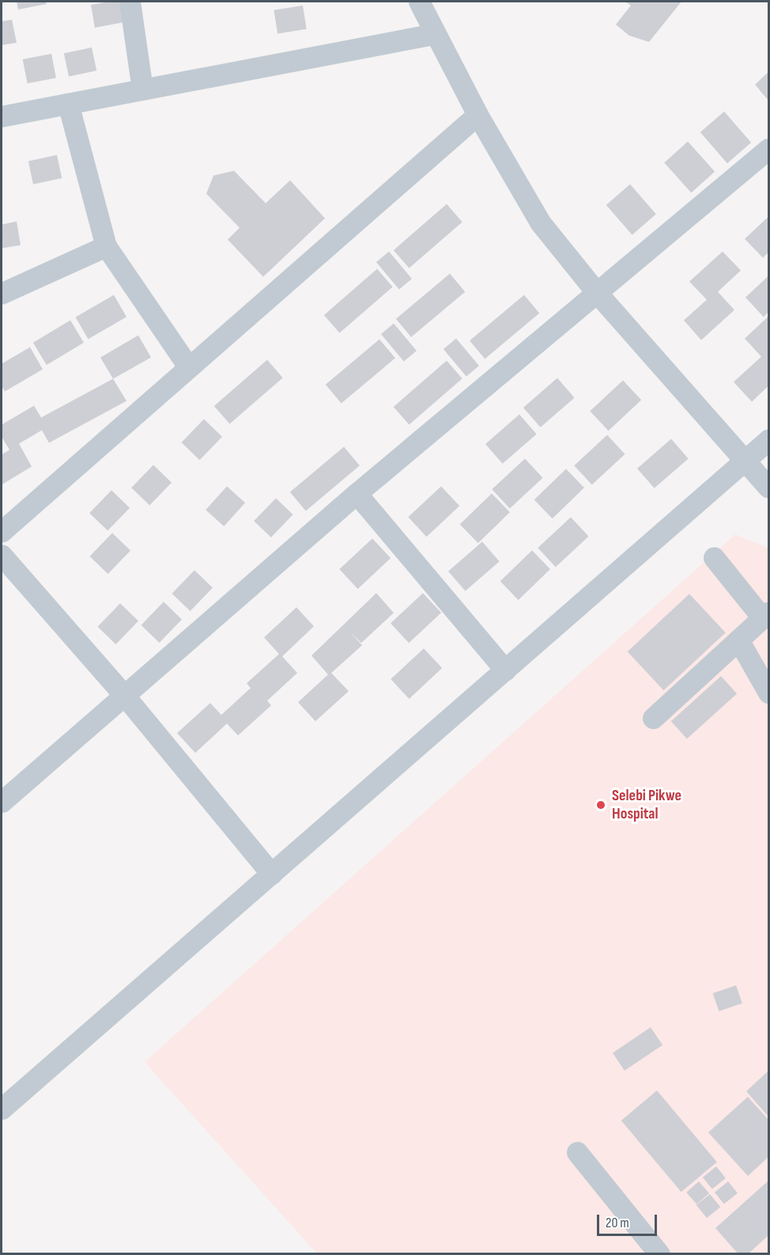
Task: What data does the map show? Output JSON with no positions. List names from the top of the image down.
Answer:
{
  "places": ["Selebi Pikwe Hospital"],
  "scale_bar": "20 m"
}
